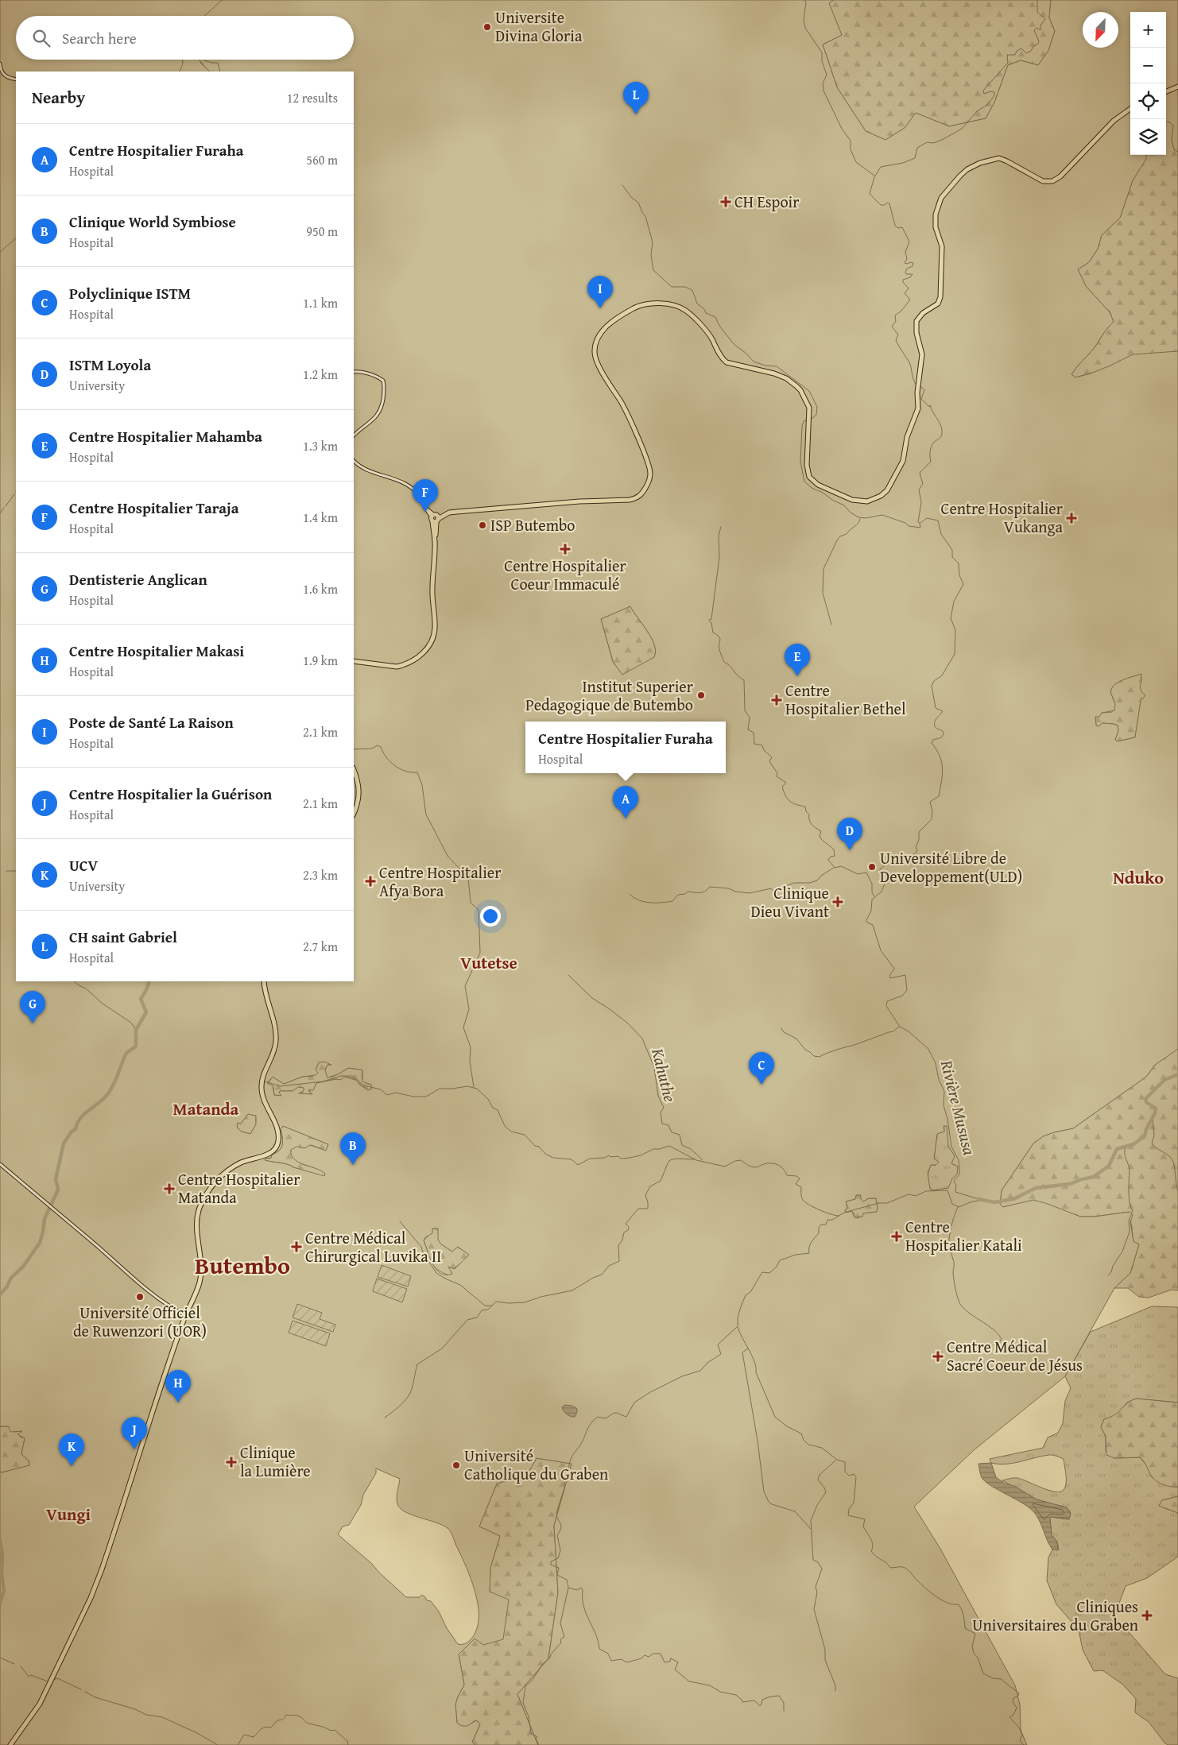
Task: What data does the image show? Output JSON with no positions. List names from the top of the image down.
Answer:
{
  "districts": [
    "Nduko",
    "Vutetse",
    "Matanda",
    "Butembo",
    "Vungi"
  ],
  "water": ["Kahuthe", "Rivière Mususa"],
  "places": {
    "other": [
      "Universite Divina Gloria",
      "ISP Butembo",
      "Institut Superier Pedagogique de Butembo",
      "Université Libre de Developpement(ULD)",
      "Université Officiel de Ruwenzori (UOR)",
      "Université Catholique du Graben"
    ],
    "health": [
      "CH Espoir",
      "Centre Hospitalier Vukanga",
      "Centre Hospitalier Coeur Immaculé",
      "Centre Hospitalier Bethel",
      "Centre Hospitalier Afya Bora",
      "Clinique Dieu Vivant",
      "Centre Hospitalier Matanda",
      "Centre Hospitalier Katali",
      "Centre Médical Chirurgical Luvika II",
      "Centre Médical Sacré Coeur de Jésus",
      "Clinique la Lumière",
      "Cliniques Universitaires du Graben"
    ]
  },
  "north": "bottom left",
  "page": {
    "map_buttons": ["+", "−"],
    "search": "Search here",
    "heading": ["Nearby", "12 results"],
    "pins": [
      "L",
      "I",
      "F",
      "E",
      "A",
      "D",
      "G",
      "C",
      "B",
      "H",
      "J",
      "K"
    ],
    "list": [
      {
        "mark": "A",
        "name": "Centre Hospitalier Furaha",
        "note": "Hospital",
        "value": "560 m"
      },
      {
        "mark": "B",
        "name": "Clinique World Symbiose",
        "note": "Hospital",
        "value": "950 m"
      },
      {
        "mark": "C",
        "name": "Polyclinique ISTM",
        "note": "Hospital",
        "value": "1.1 km"
      },
      {
        "mark": "D",
        "name": "ISTM Loyola",
        "note": "University",
        "value": "1.2 km"
      },
      {
        "mark": "E",
        "name": "Centre Hospitalier Mahamba",
        "note": "Hospital",
        "value": "1.3 km"
      },
      {
        "mark": "F",
        "name": "Centre Hospitalier Taraja",
        "note": "Hospital",
        "value": "1.4 km"
      },
      {
        "mark": "G",
        "name": "Dentisterie Anglican",
        "note": "Hospital",
        "value": "1.6 km"
      },
      {
        "mark": "H",
        "name": "Centre Hospitalier Makasi",
        "note": "Hospital",
        "value": "1.9 km"
      },
      {
        "mark": "I",
        "name": "Poste de Santé La Raison",
        "note": "Hospital",
        "value": "2.1 km"
      },
      {
        "mark": "J",
        "name": "Centre Hospitalier la Guérison",
        "note": "Hospital",
        "value": "2.1 km"
      },
      {
        "mark": "K",
        "name": "UCV",
        "note": "University",
        "value": "2.3 km"
      },
      {
        "mark": "L",
        "name": "CH saint Gabriel",
        "note": "Hospital",
        "value": "2.7 km"
      }
    ],
    "popup": ["Centre Hospitalier Furaha", "Hospital"]
  }
}
